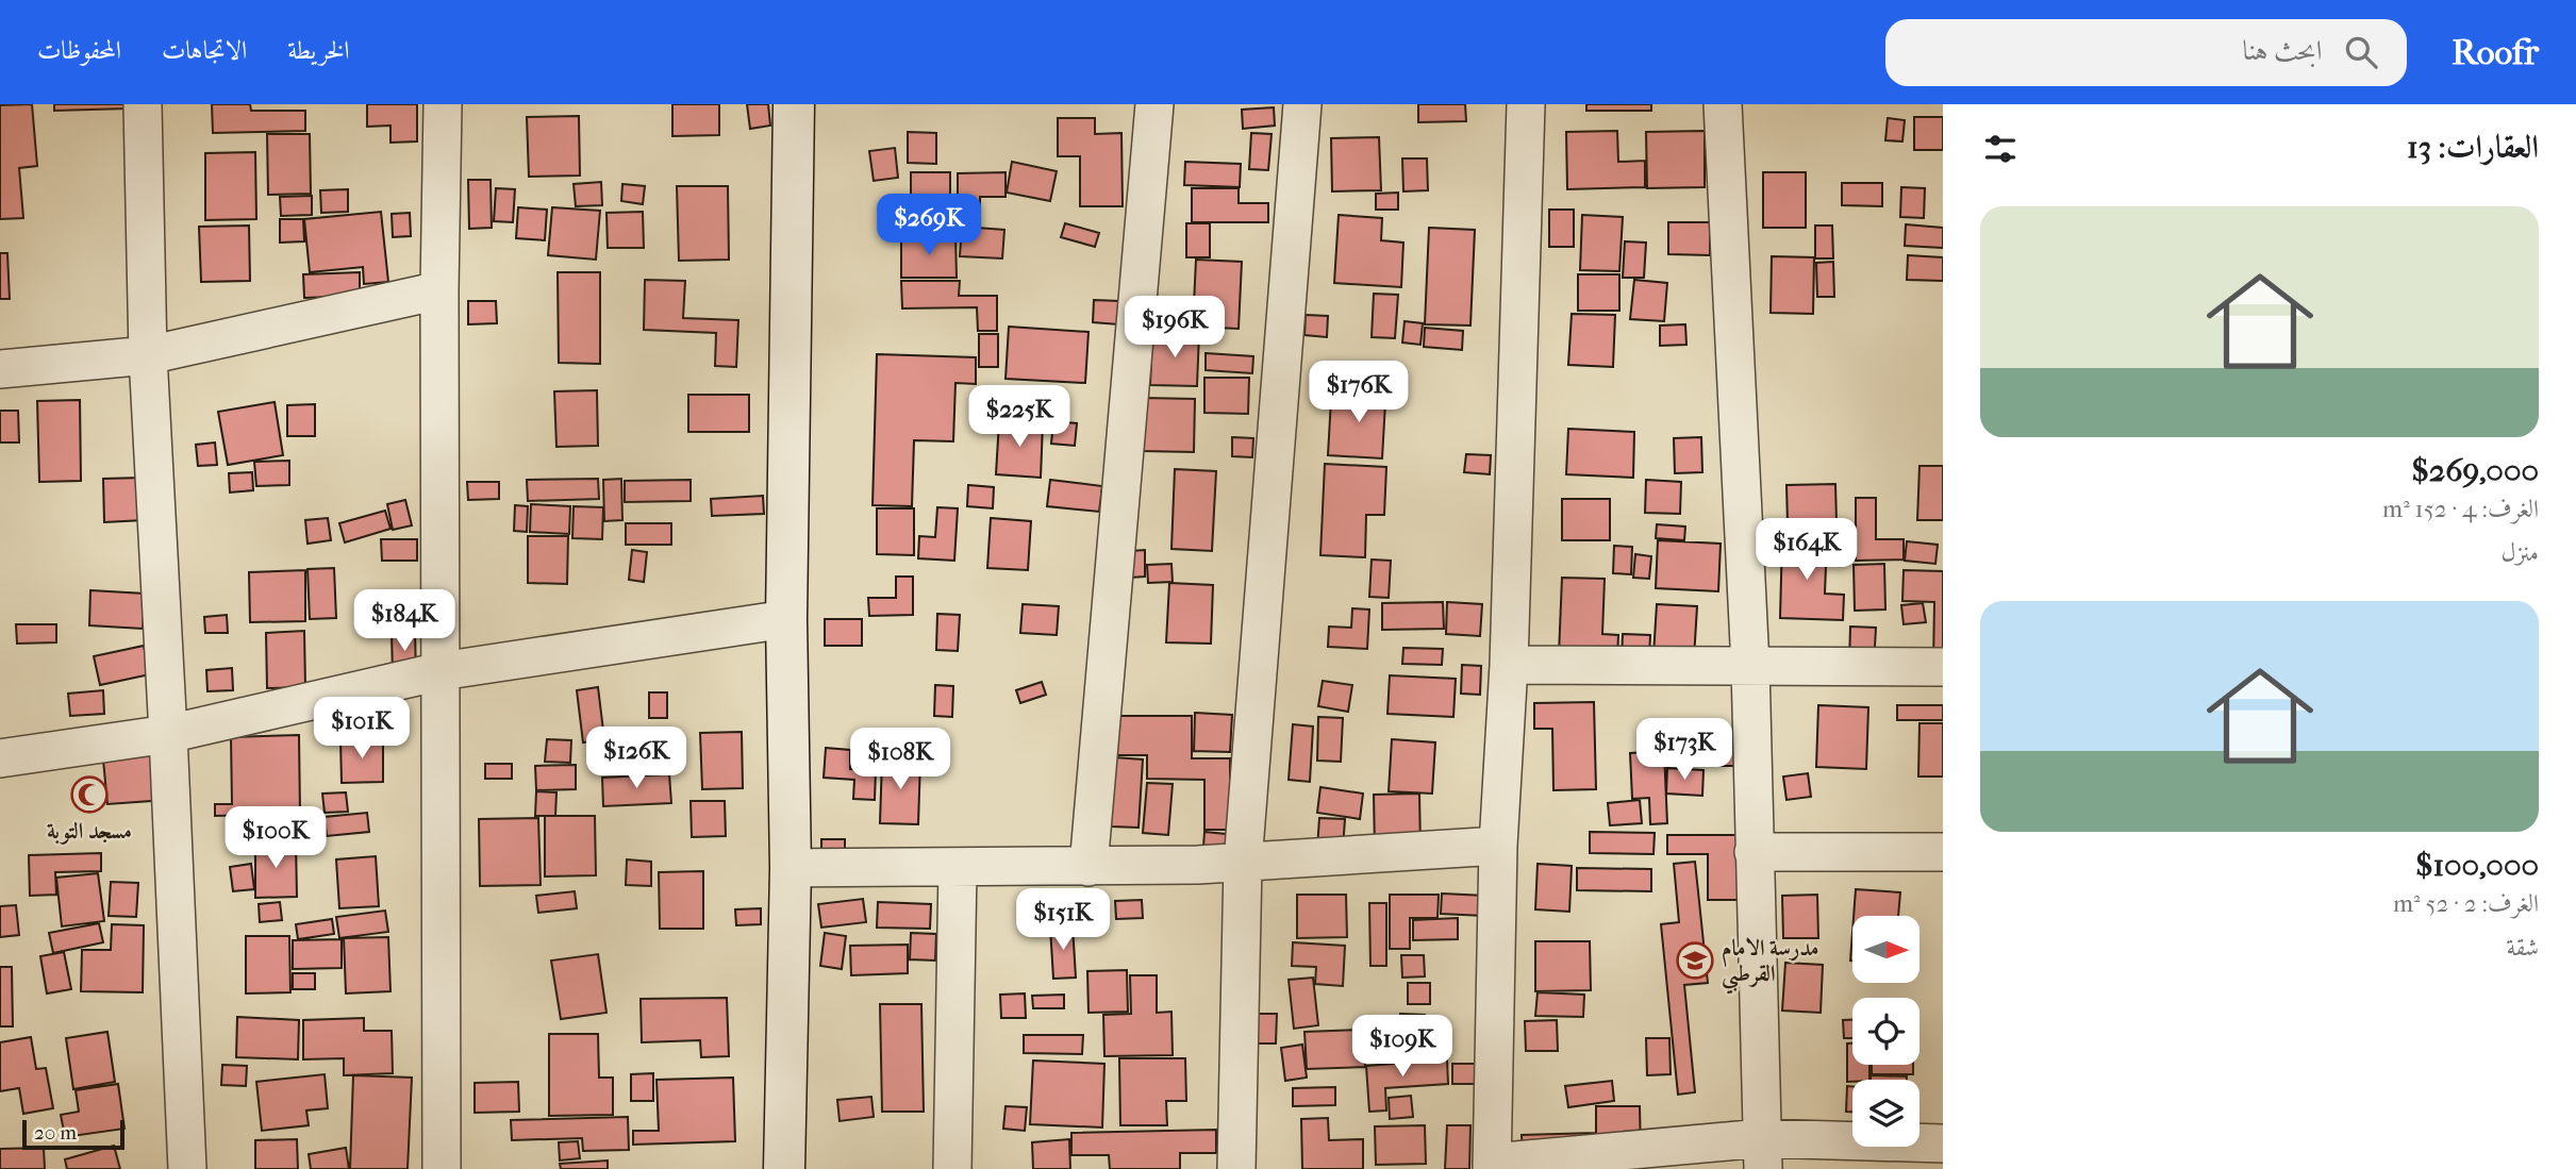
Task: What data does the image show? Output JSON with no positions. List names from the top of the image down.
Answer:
{
  "places": {
    "mosque": ["مسجد التوبة"],
    "school or university": ["مدرسة الامام القرطبي"]
  },
  "scale_bar": "20 m",
  "north": "right",
  "page": {
    "header": "Roofr",
    "search": "ابحث هنا",
    "nav": ["الخريطة", "الاتجاهات", "المحفوظات"],
    "heading": "العقارات: 13",
    "list": [
      {
        "name": "$269,000",
        "note": "الغرف: 4 · 152 m² · منزل"
      },
      {
        "name": "$100,000",
        "note": "الغرف: 2 · 52 m² · شقة"
      }
    ],
    "price": [
      "$269K",
      "$196K",
      "$176K",
      "$225K",
      "$164K",
      "$184K",
      "$101K",
      "$173K",
      "$126K",
      "$108K",
      "$100K",
      "$151K",
      "$109K"
    ],
    "scale": "20 m"
  }
}
